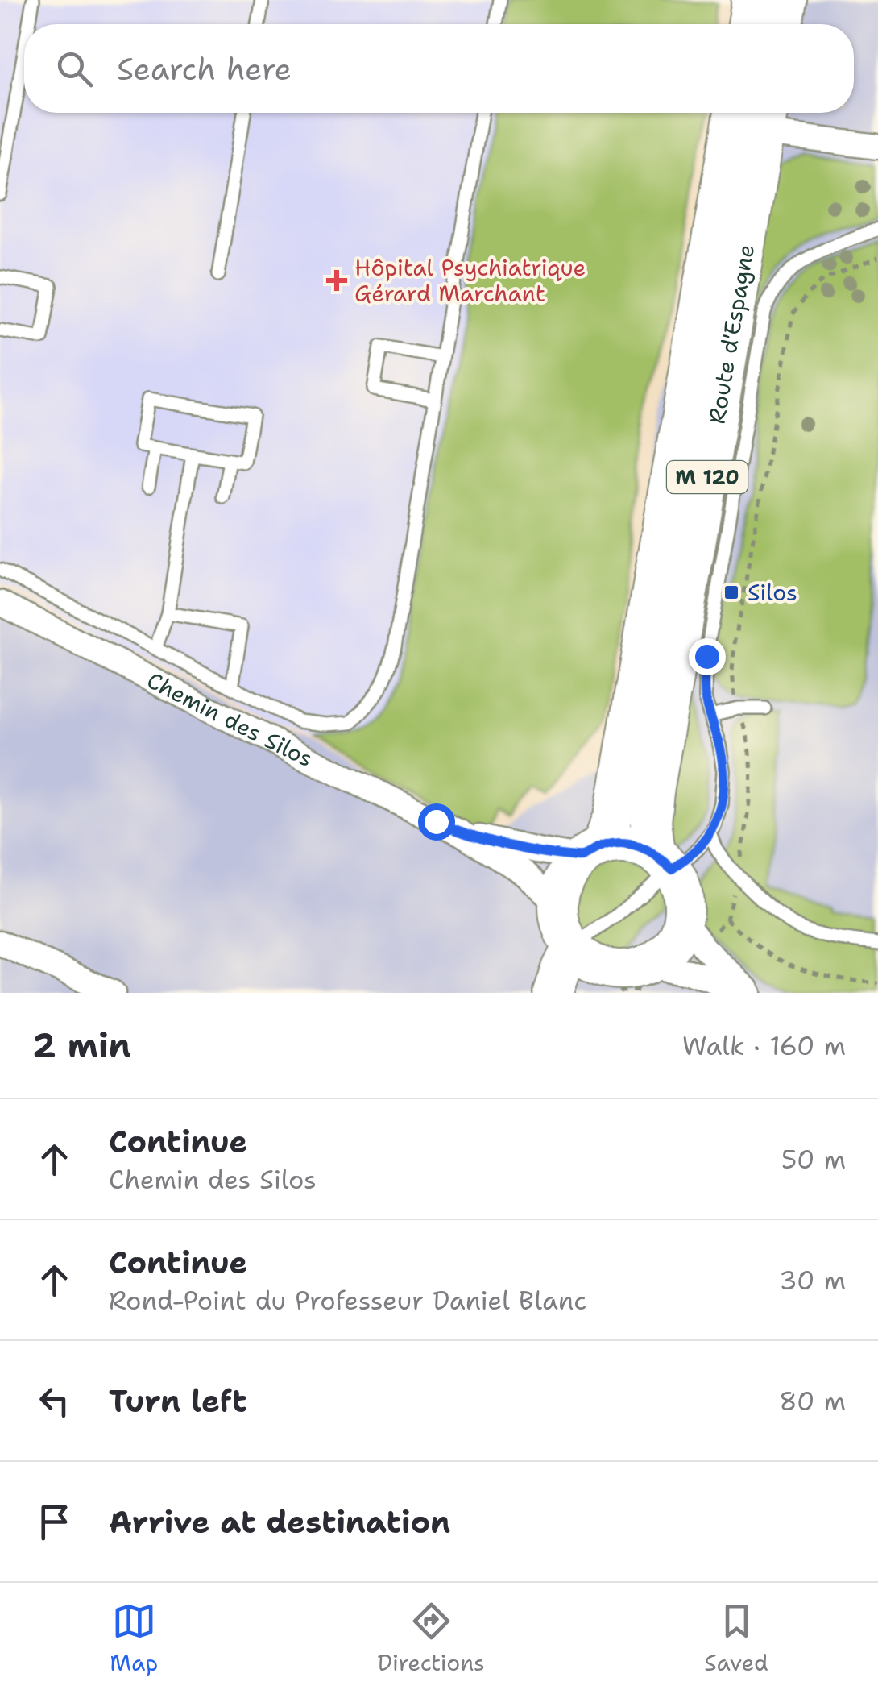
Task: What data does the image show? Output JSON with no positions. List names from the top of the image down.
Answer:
{
  "streets": {
    "main road": ["Route d'Espagne", "M 120"],
    "street": ["Chemin des Silos"]
  },
  "crossings": [
    ["Route d'Espagne", "Chemin des Silos"]
  ],
  "places": {
    "health": ["Hôpital Psychiatrique Gérard Marchant"],
    "transit": ["Silos"]
  },
  "page": {
    "search": "Search here",
    "heading": ["2 min", "Walk · 160 m"],
    "list": [
      ["Continue", "Chemin des Silos", "50 m"],
      ["Continue", "Rond-Point du Professeur Daniel Blanc", "30 m"],
      ["Turn left", "80 m"],
      "Arrive at destination"
    ],
    "nav": ["Map", "Directions", "Saved"]
  }
}
